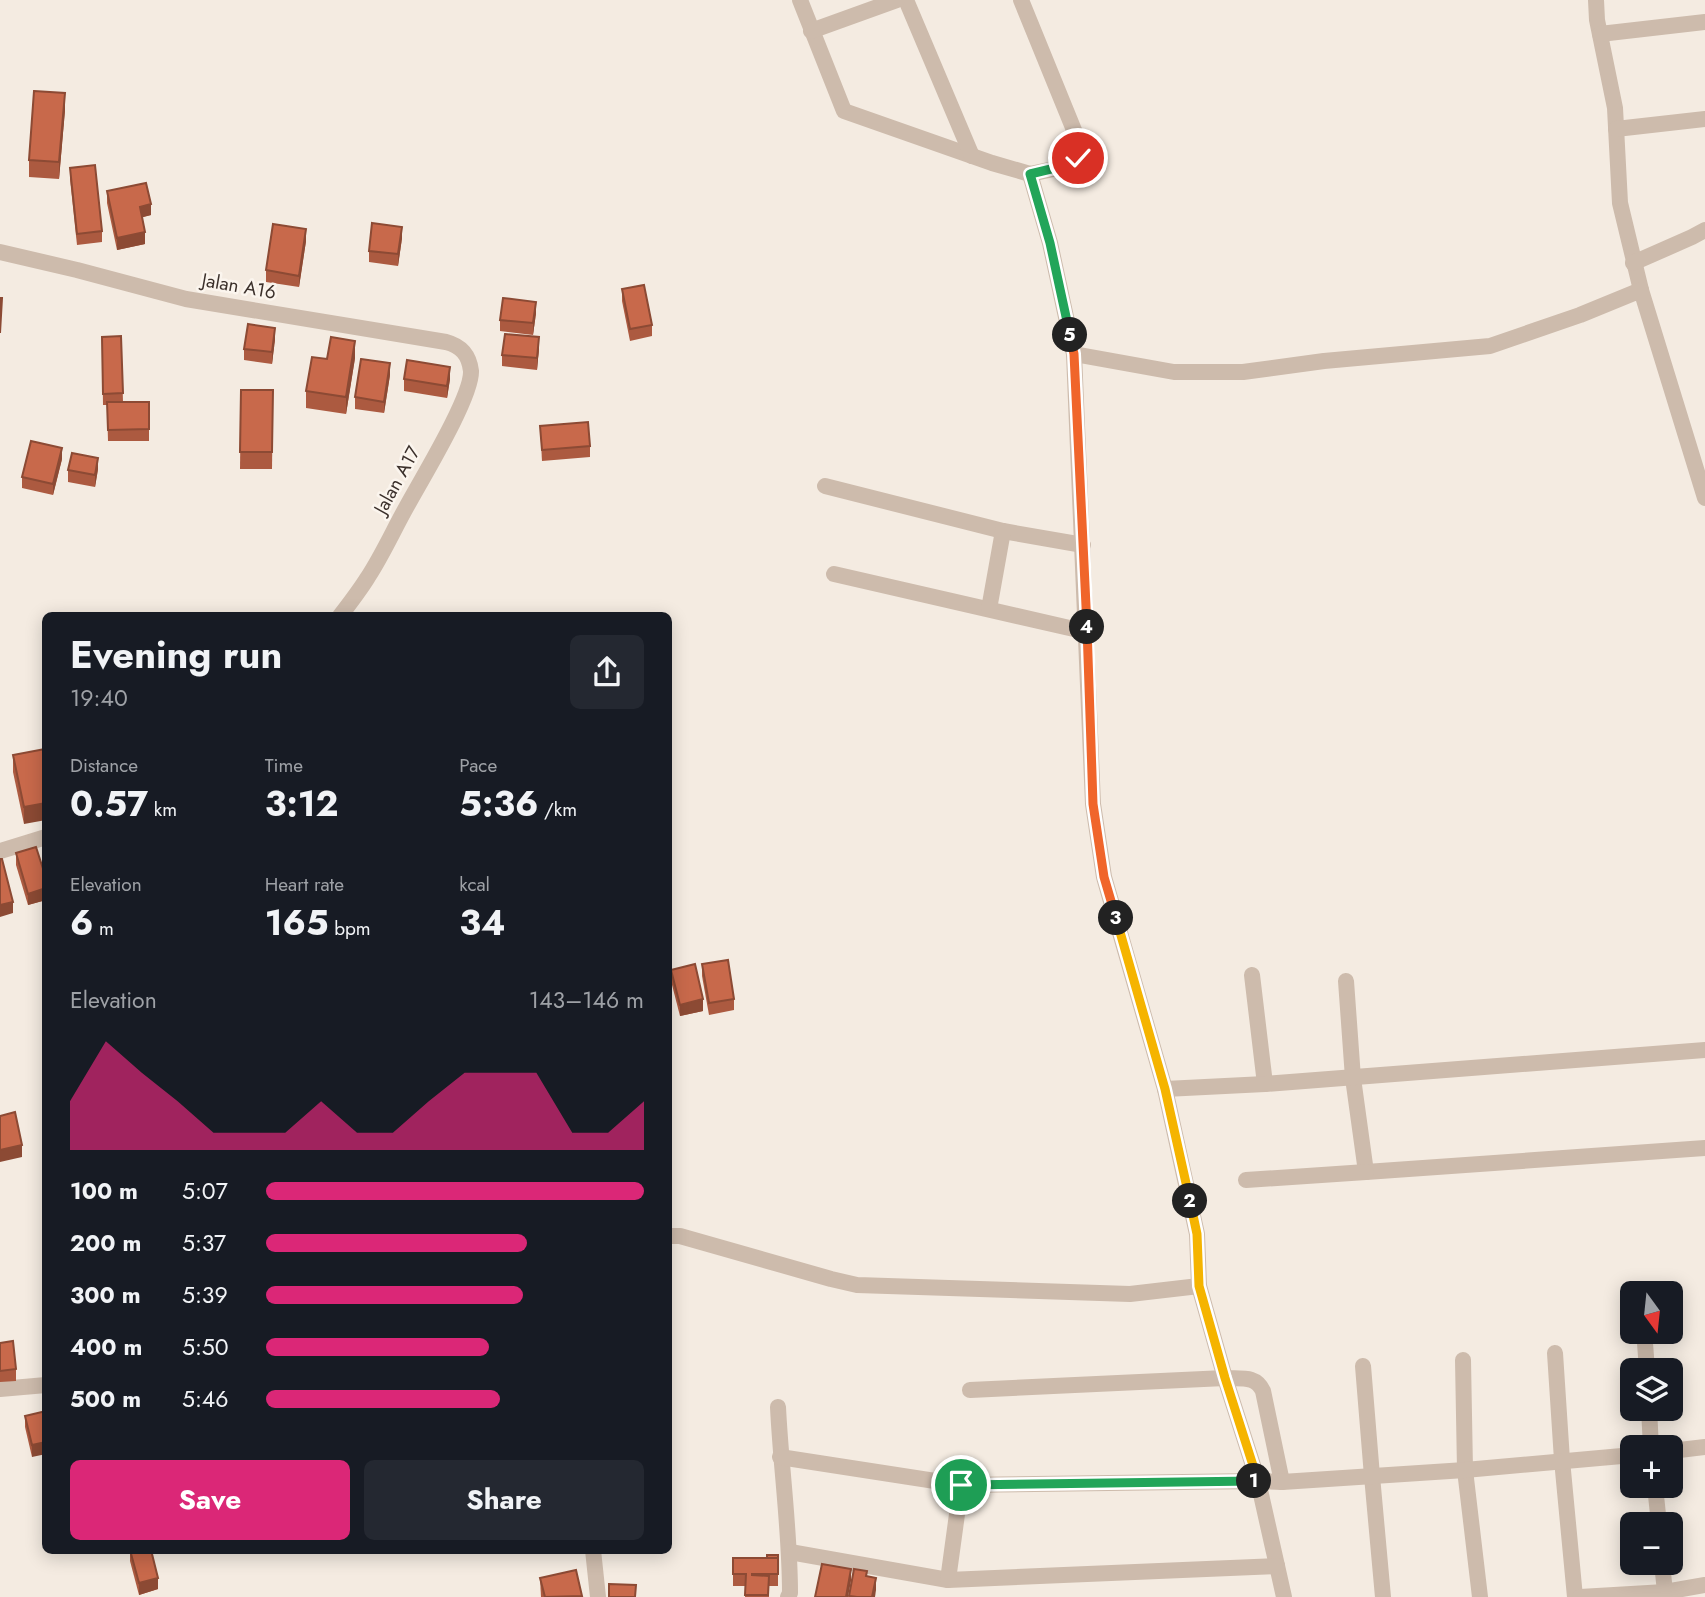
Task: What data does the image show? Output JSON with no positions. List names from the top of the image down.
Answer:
{
  "streets": {
    "street": ["Jalan A16", "Jalan A17"]
  },
  "crossings": [
    ["Jalan A16", "Jalan A17"]
  ],
  "north": "bottom",
  "page": {
    "pins": [
      "5",
      "4",
      "3",
      "2",
      "1"
    ],
    "heading": ["Evening run", "19:40"],
    "stats": [
      ["Distance", "0.57 km"],
      ["Time", "3:12"],
      ["Pace", "5:36 /km"],
      ["Elevation", "6 m"],
      ["Heart rate", "165 bpm"],
      ["kcal", "34"]
    ],
    "chart": ["Elevation", "143–146 m"],
    "list": [
      {
        "name": "100 m",
        "note": "5:07"
      },
      {
        "name": "200 m",
        "note": "5:37"
      },
      {
        "name": "300 m",
        "note": "5:39"
      },
      {
        "name": "400 m",
        "note": "5:50"
      },
      {
        "name": "500 m",
        "note": "5:46"
      }
    ],
    "map_buttons": ["+", "−"],
    "buttons": ["Save", "Share"]
  }
}
